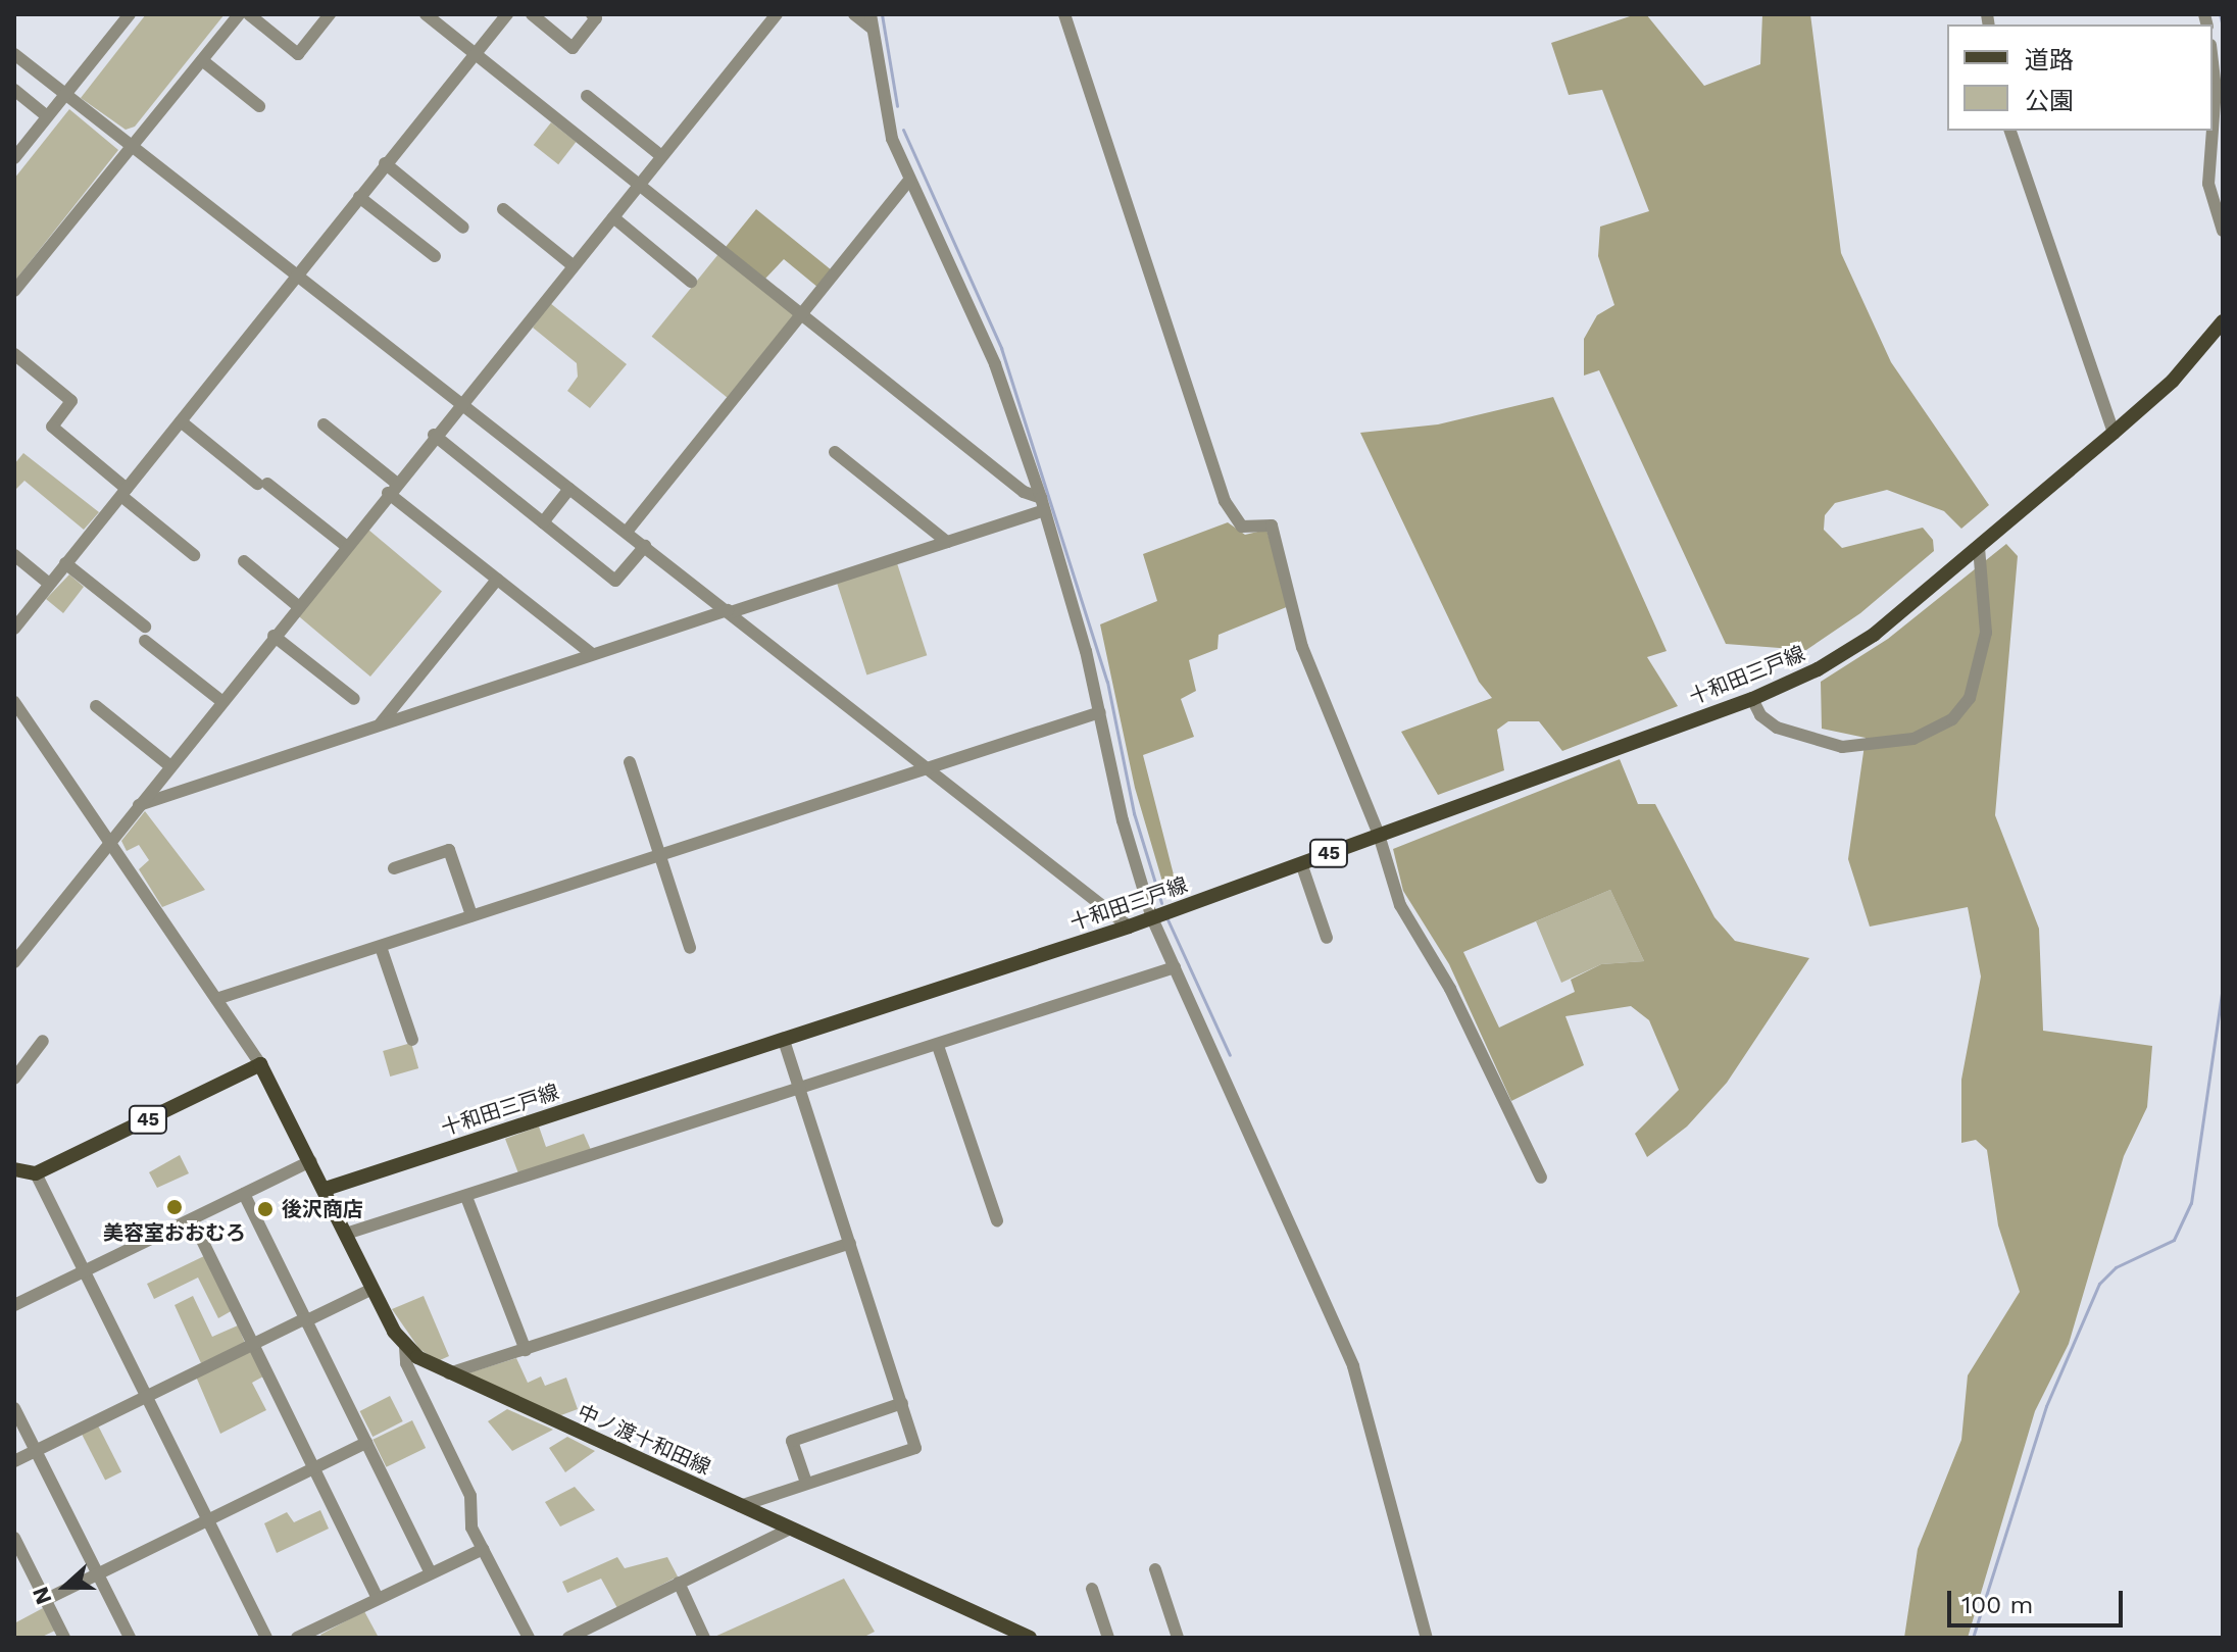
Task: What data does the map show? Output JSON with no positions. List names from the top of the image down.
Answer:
{
  "streets": {
    "main road": ["十和田三戸線", "45", "中ノ渡十和田線"]
  },
  "crossings": [
    ["十和田三戸線", "中ノ渡十和田線"]
  ],
  "places": ["美容室おおむろ", "後沢商店"],
  "legend": ["道路", "公園"],
  "scale_bar": "100 m",
  "north": "left"
}
